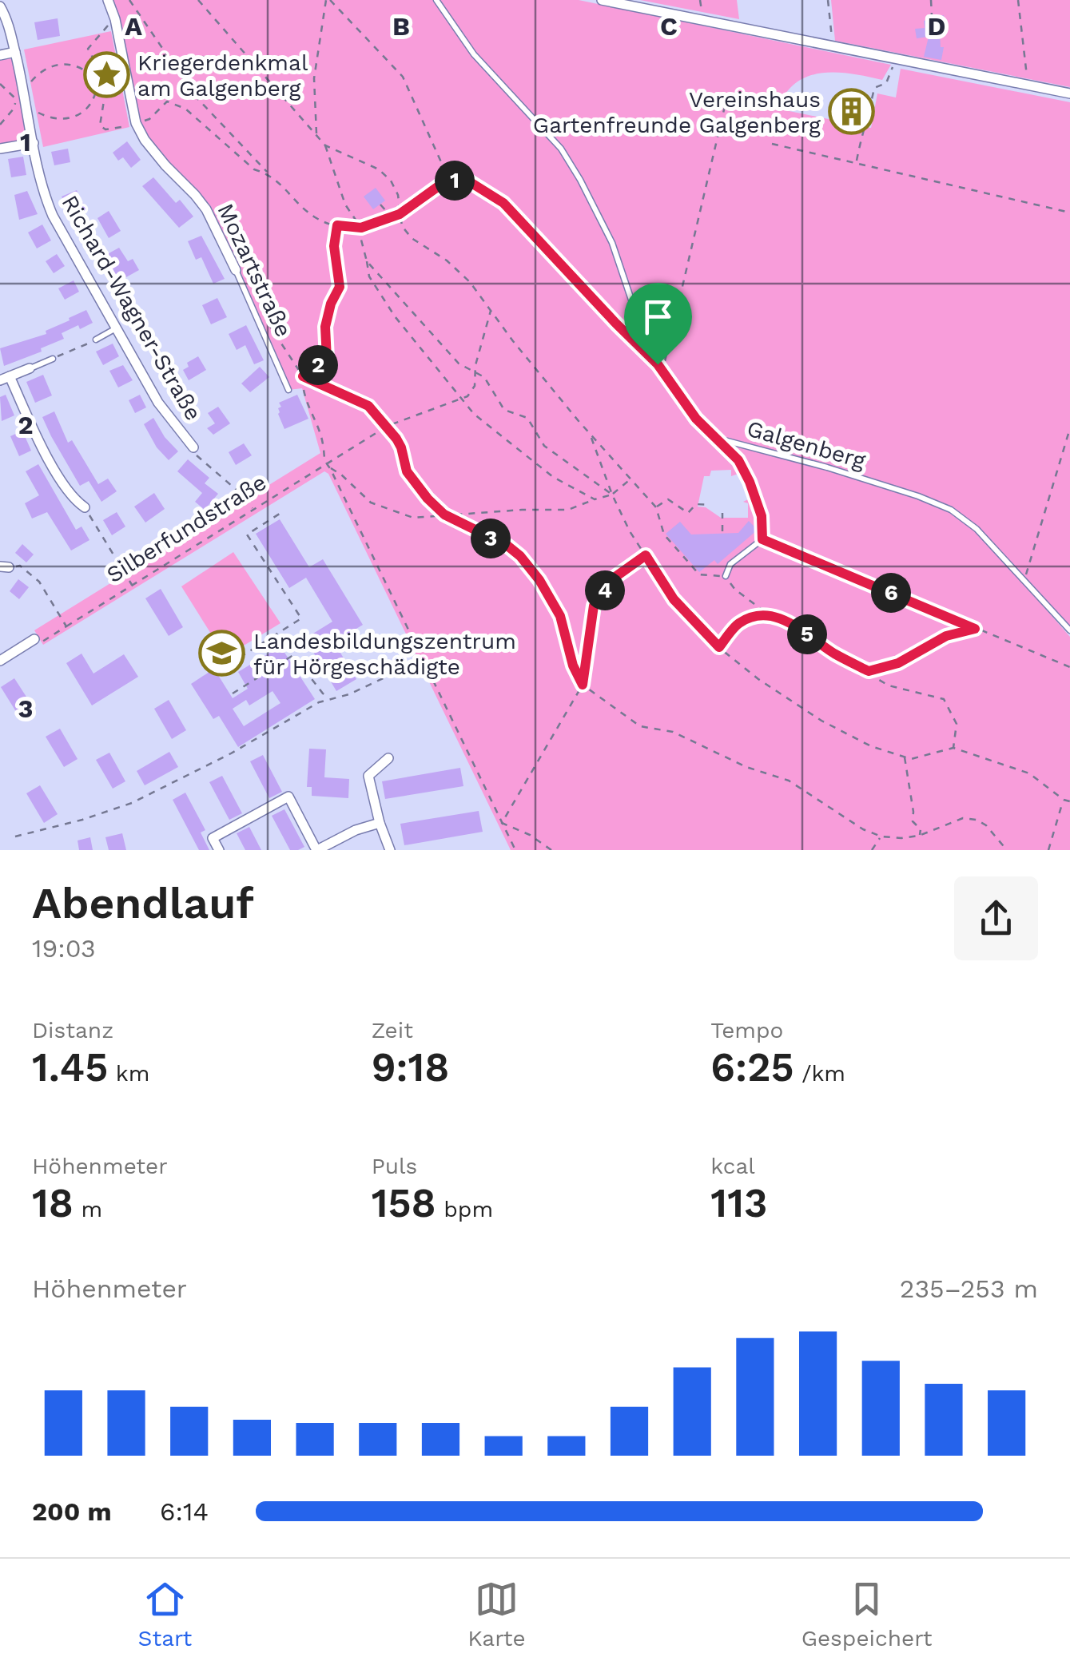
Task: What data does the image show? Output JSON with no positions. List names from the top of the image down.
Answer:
{
  "streets": {
    "street": ["Mozartstraße", "Richard-Wagner-Straße"],
    "lane": ["Galgenberg"],
    "path": ["Silberfundstraße"]
  },
  "crossings": [
    ["Richard-Wagner-Straße", "Silberfundstraße"]
  ],
  "places": {
    "place": ["Kriegerdenkmal am Galgenberg"],
    "building": ["Vereinshaus Gartenfreunde Galgenberg"],
    "school or university": ["Landesbildungszentrum für Hörgeschädigte"]
  },
  "page": {
    "pins": [
      "1",
      "2",
      "3",
      "4",
      "6",
      "5"
    ],
    "heading": ["Abendlauf", "19:03"],
    "stats": [
      ["Distanz", "1.45 km"],
      ["Zeit", "9:18"],
      ["Tempo", "6:25 /km"],
      ["Höhenmeter", "18 m"],
      ["Puls", "158 bpm"],
      ["kcal", "113"]
    ],
    "chart": ["Höhenmeter", "235–253 m"],
    "list": [
      {
        "name": "200 m",
        "note": "6:14"
      }
    ],
    "tabs": ["Start", "Karte", "Gespeichert"]
  },
  "grid": {
    "columns": [
      "A",
      "B",
      "C",
      "D"
    ],
    "rows": ["1", "2", "3"]
  }
}
